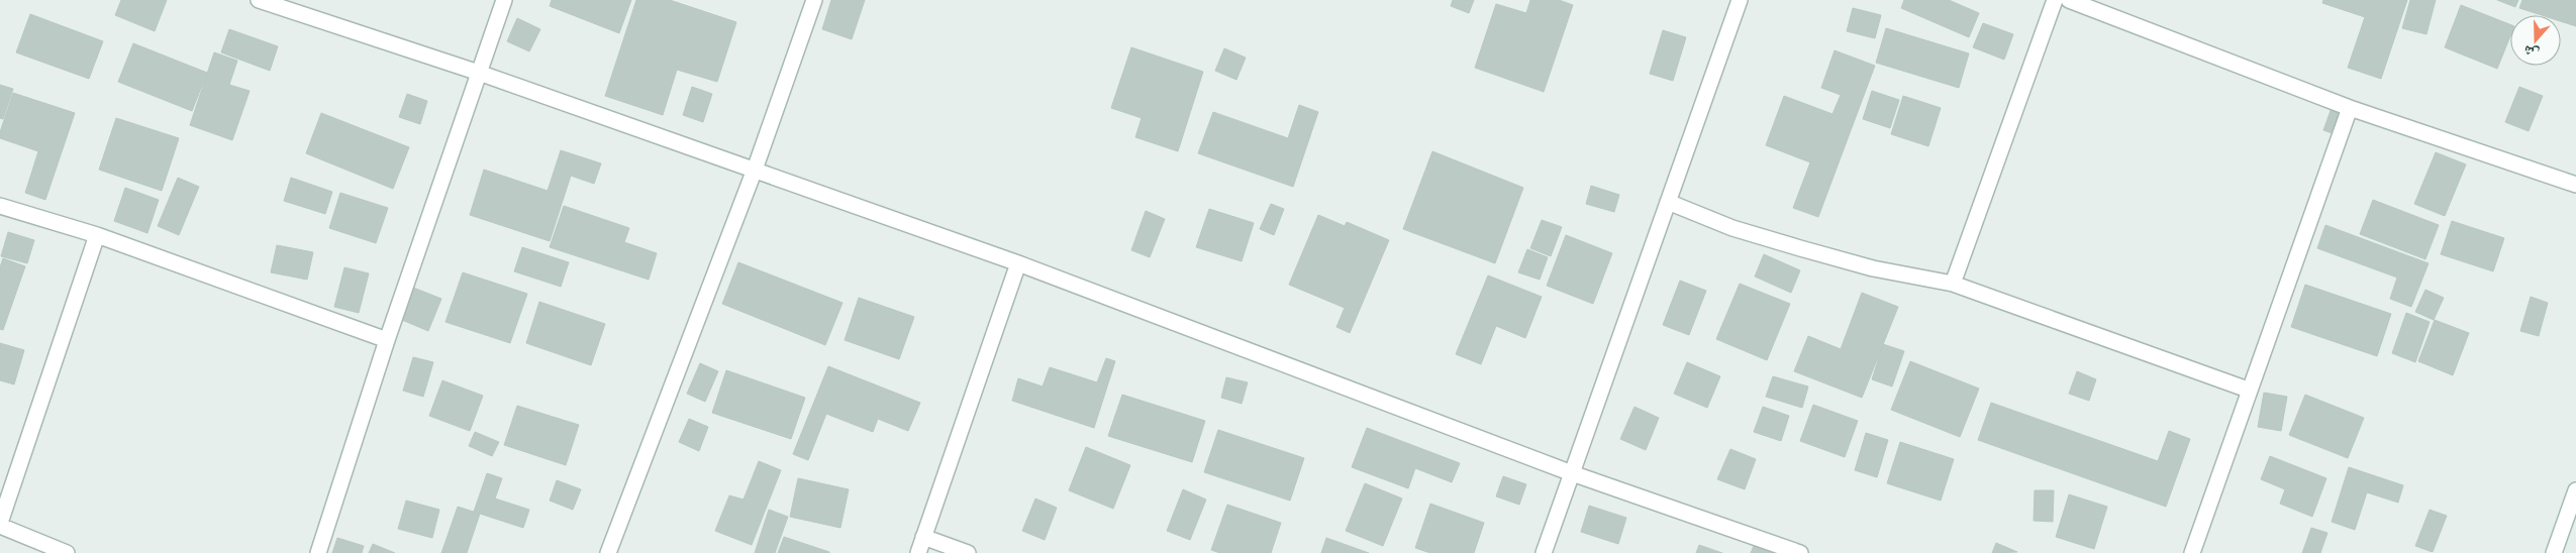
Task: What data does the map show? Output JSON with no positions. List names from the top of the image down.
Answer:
{
  "north": "bottom"
}
